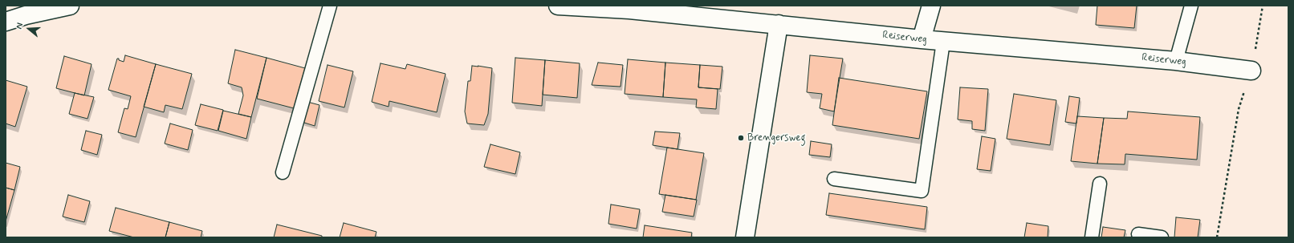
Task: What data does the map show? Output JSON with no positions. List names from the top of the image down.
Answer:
{
  "streets": {
    "street": ["Reiserweg"]
  },
  "places": ["Brengersweg"],
  "north": "left"
}
